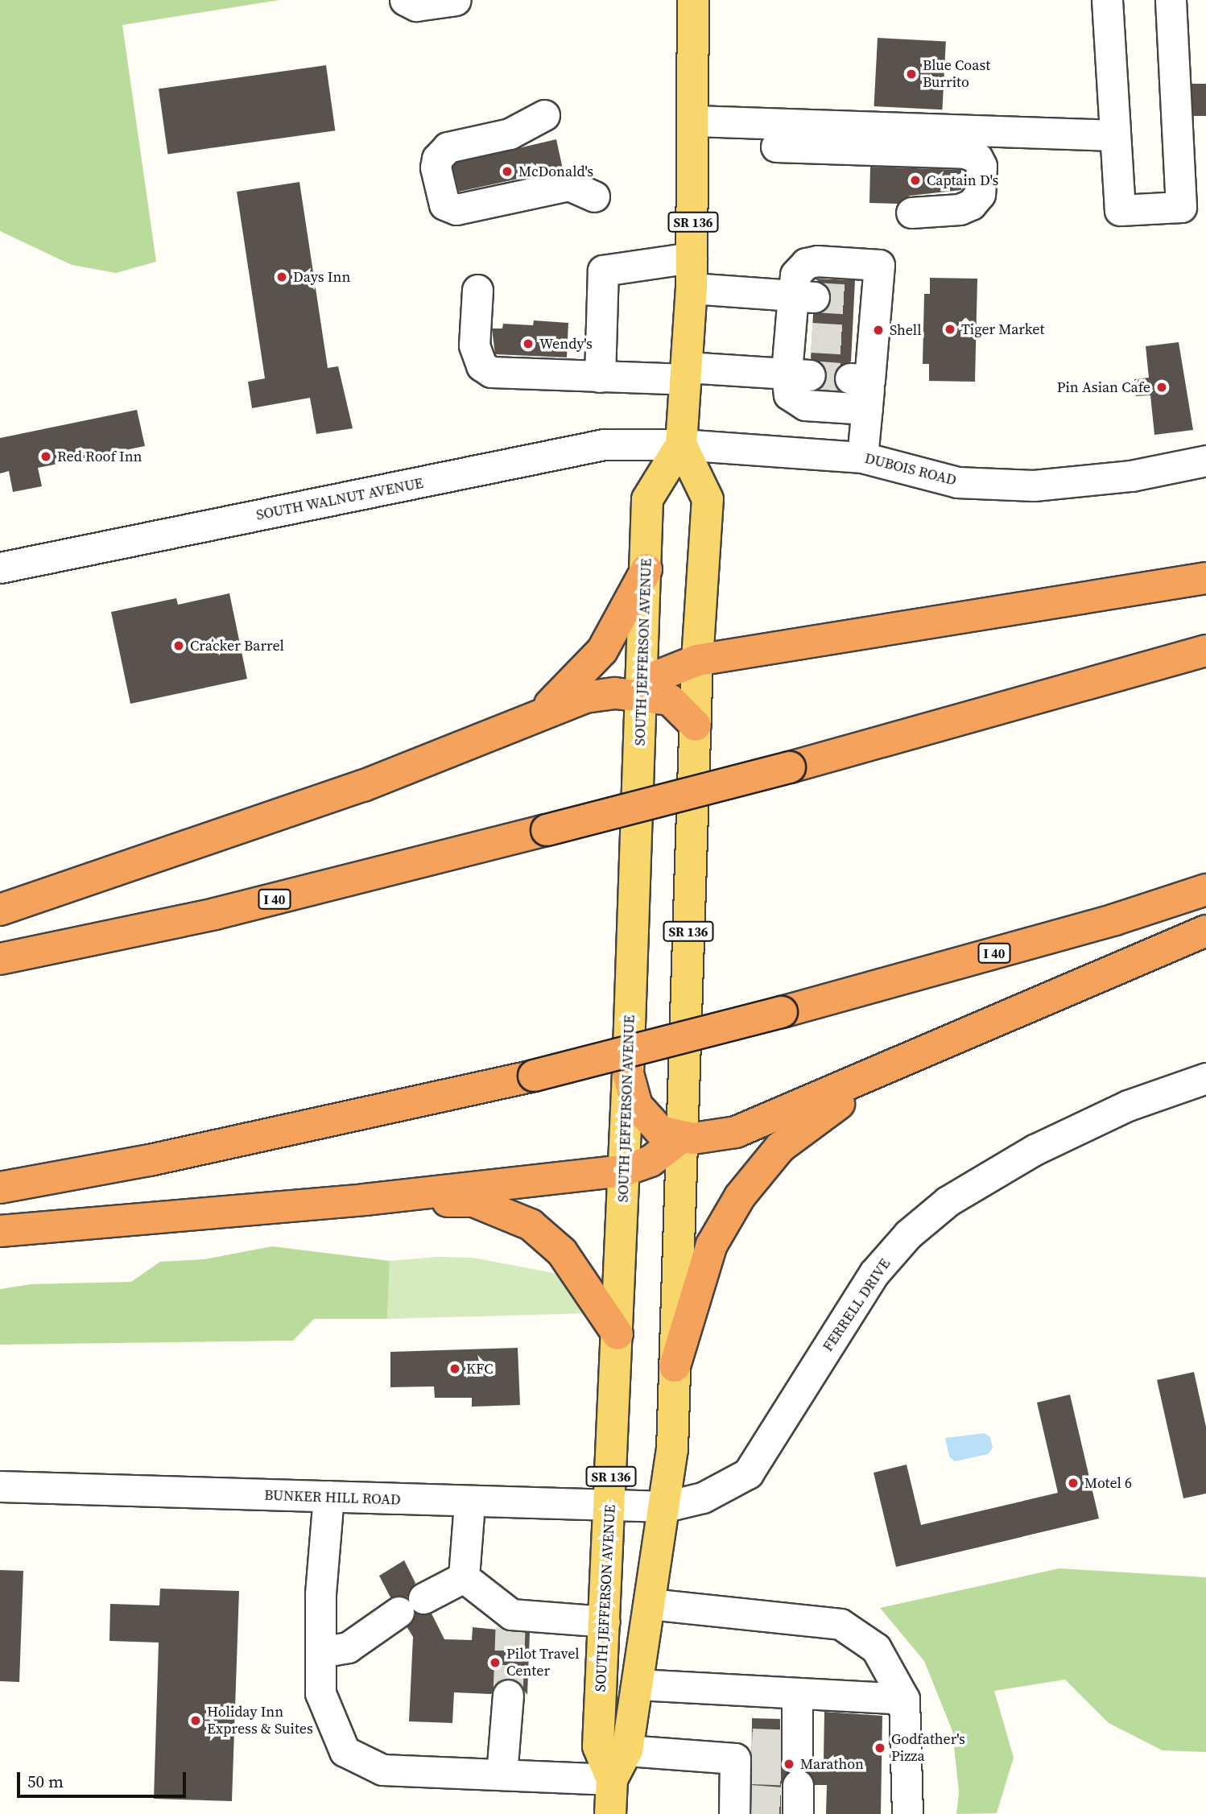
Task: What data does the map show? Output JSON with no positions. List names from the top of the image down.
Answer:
{
  "streets": {
    "highway": ["I 40"],
    "main road": ["SR 136", "SOUTH JEFFERSON AVENUE"],
    "street": [
      "DUBOIS ROAD",
      "SOUTH WALNUT AVENUE",
      "FERRELL DRIVE",
      "BUNKER HILL ROAD"
    ]
  },
  "crossings": [
    ["DUBOIS ROAD", "SOUTH WALNUT AVENUE"],
    ["DUBOIS ROAD", "SOUTH JEFFERSON AVENUE"],
    ["SOUTH WALNUT AVENUE", "SOUTH JEFFERSON AVENUE"],
    ["SOUTH JEFFERSON AVENUE", "FERRELL DRIVE"],
    ["SOUTH JEFFERSON AVENUE", "BUNKER HILL ROAD"],
    ["FERRELL DRIVE", "BUNKER HILL ROAD"]
  ],
  "places": [
    "Blue Coast Burrito",
    "McDonald's",
    "Captain D's",
    "Days Inn",
    "Tiger Market",
    "Shell",
    "Wendy's",
    "Pin Asian Cafe",
    "Red Roof Inn",
    "Cracker Barrel",
    "KFC",
    "Motel 6",
    "Pilot Travel Center",
    "Holiday Inn Express & Suites",
    "Godfather's Pizza",
    "Marathon"
  ],
  "scale_bar": "50 m"
}
